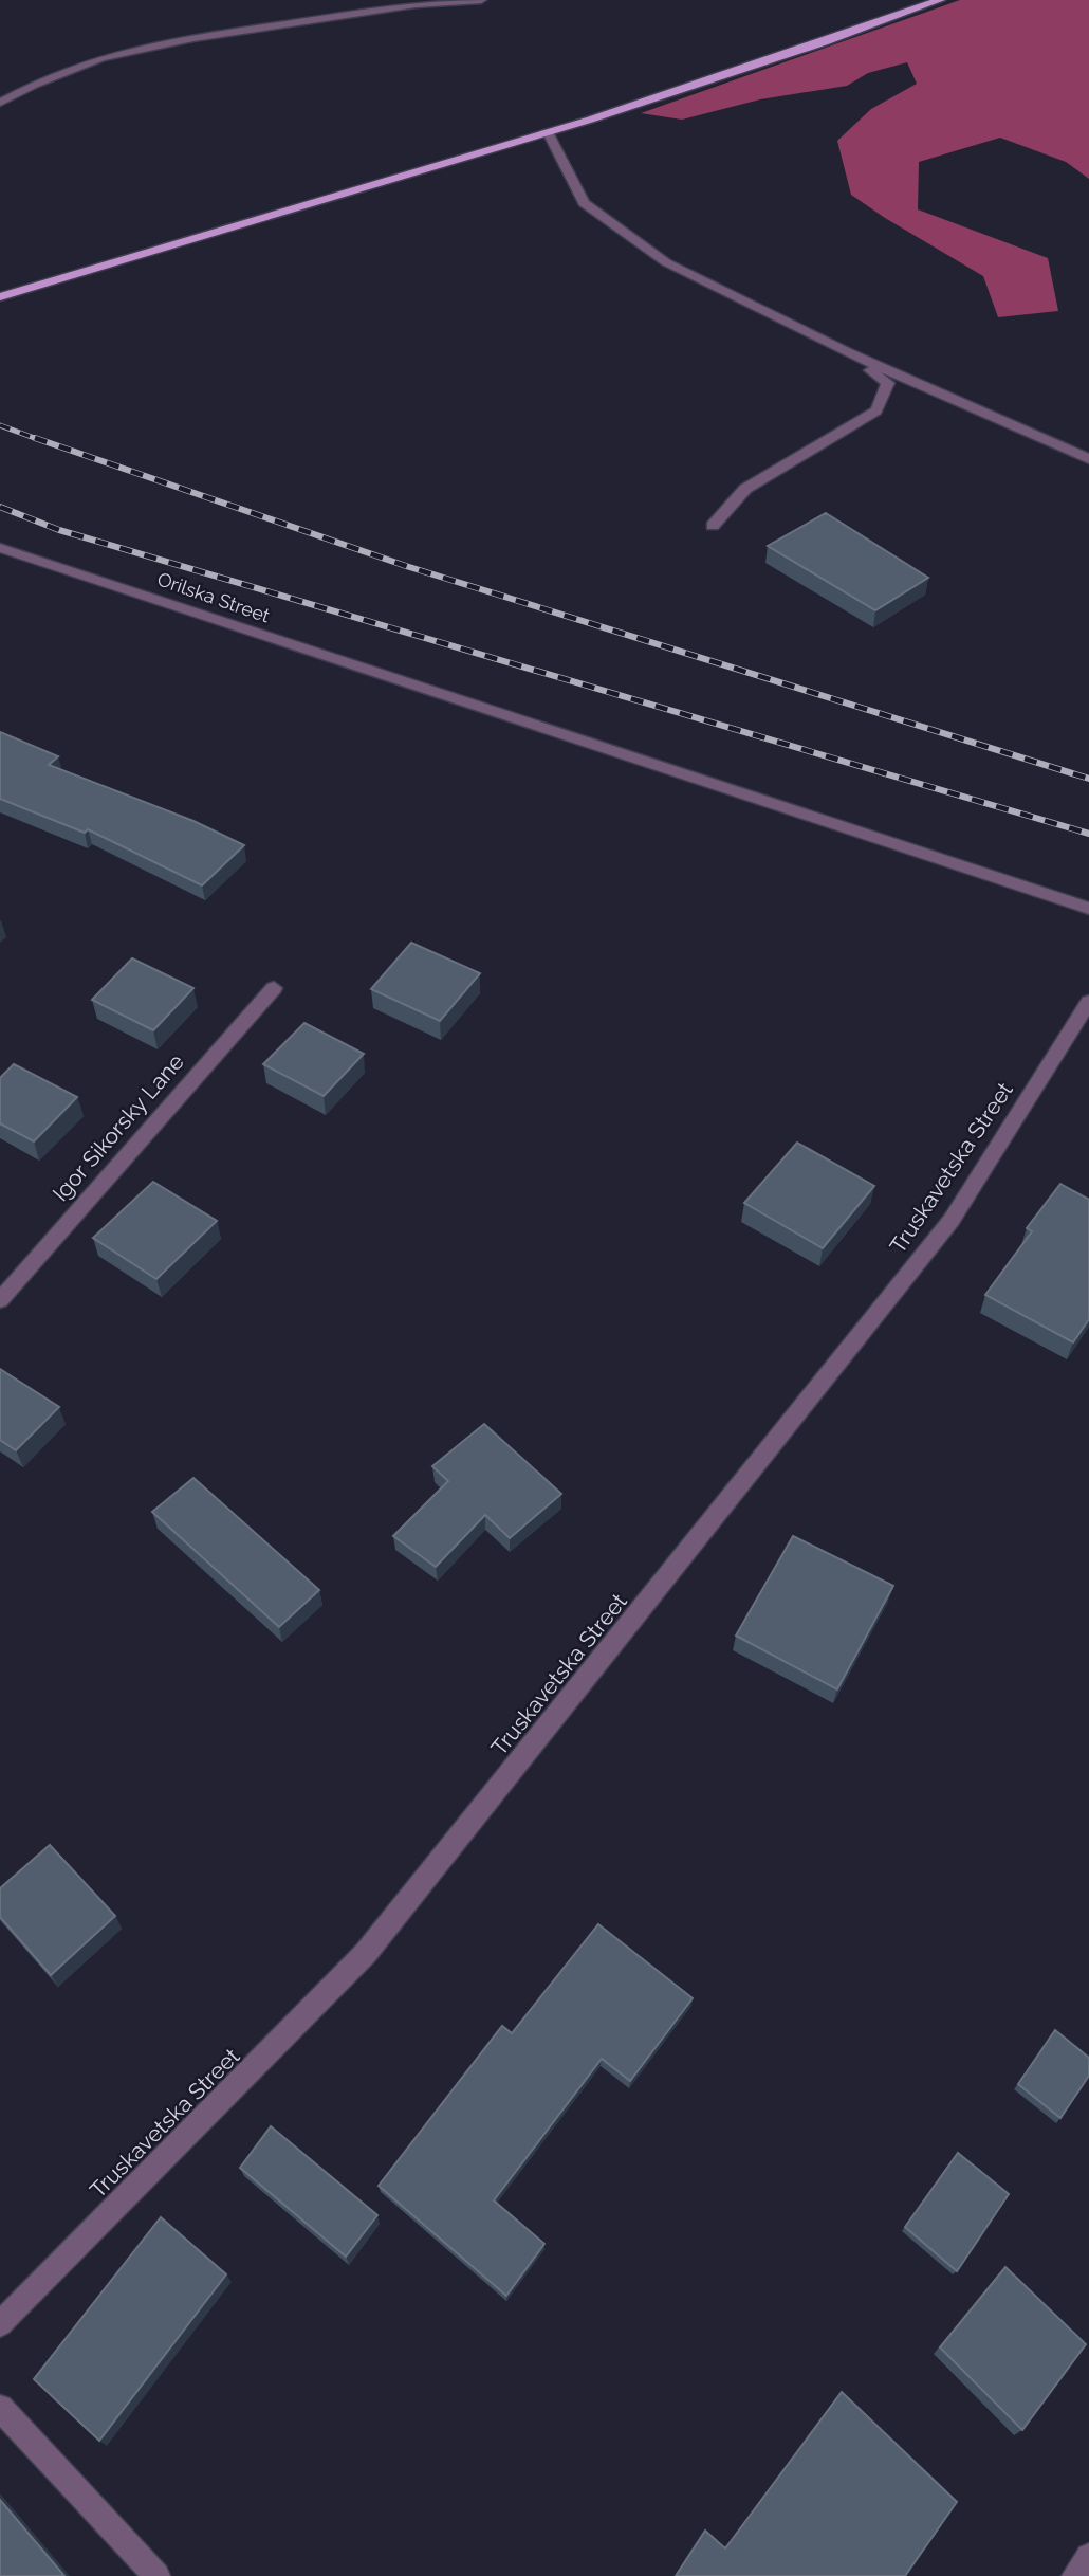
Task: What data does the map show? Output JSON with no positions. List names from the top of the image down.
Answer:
{
  "streets": {
    "street": ["Orilska Street", "Igor Sikorsky Lane", "Truskavetska Street"]
  }
}
